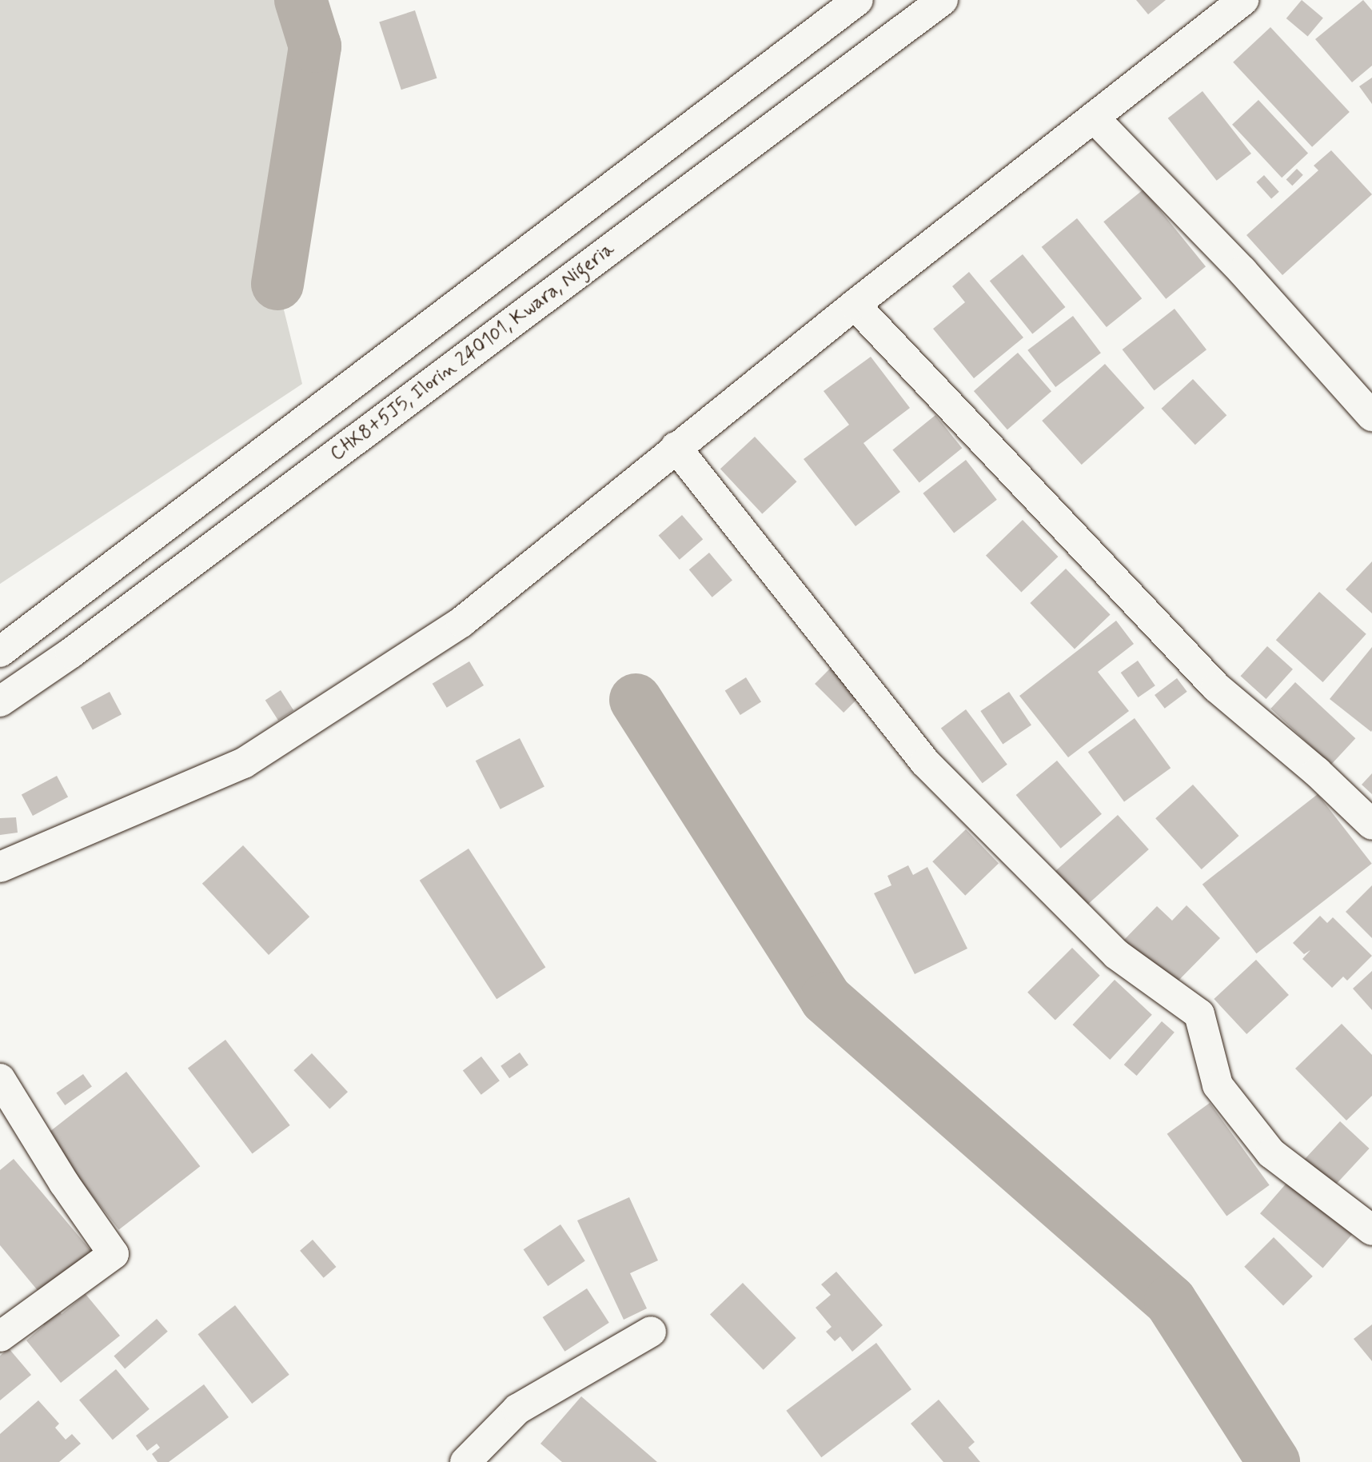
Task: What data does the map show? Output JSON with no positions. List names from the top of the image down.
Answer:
{
  "streets": {
    "street": ["CHX8+5J5, Ilorin 240101, Kwara, Nigeria"]
  }
}
